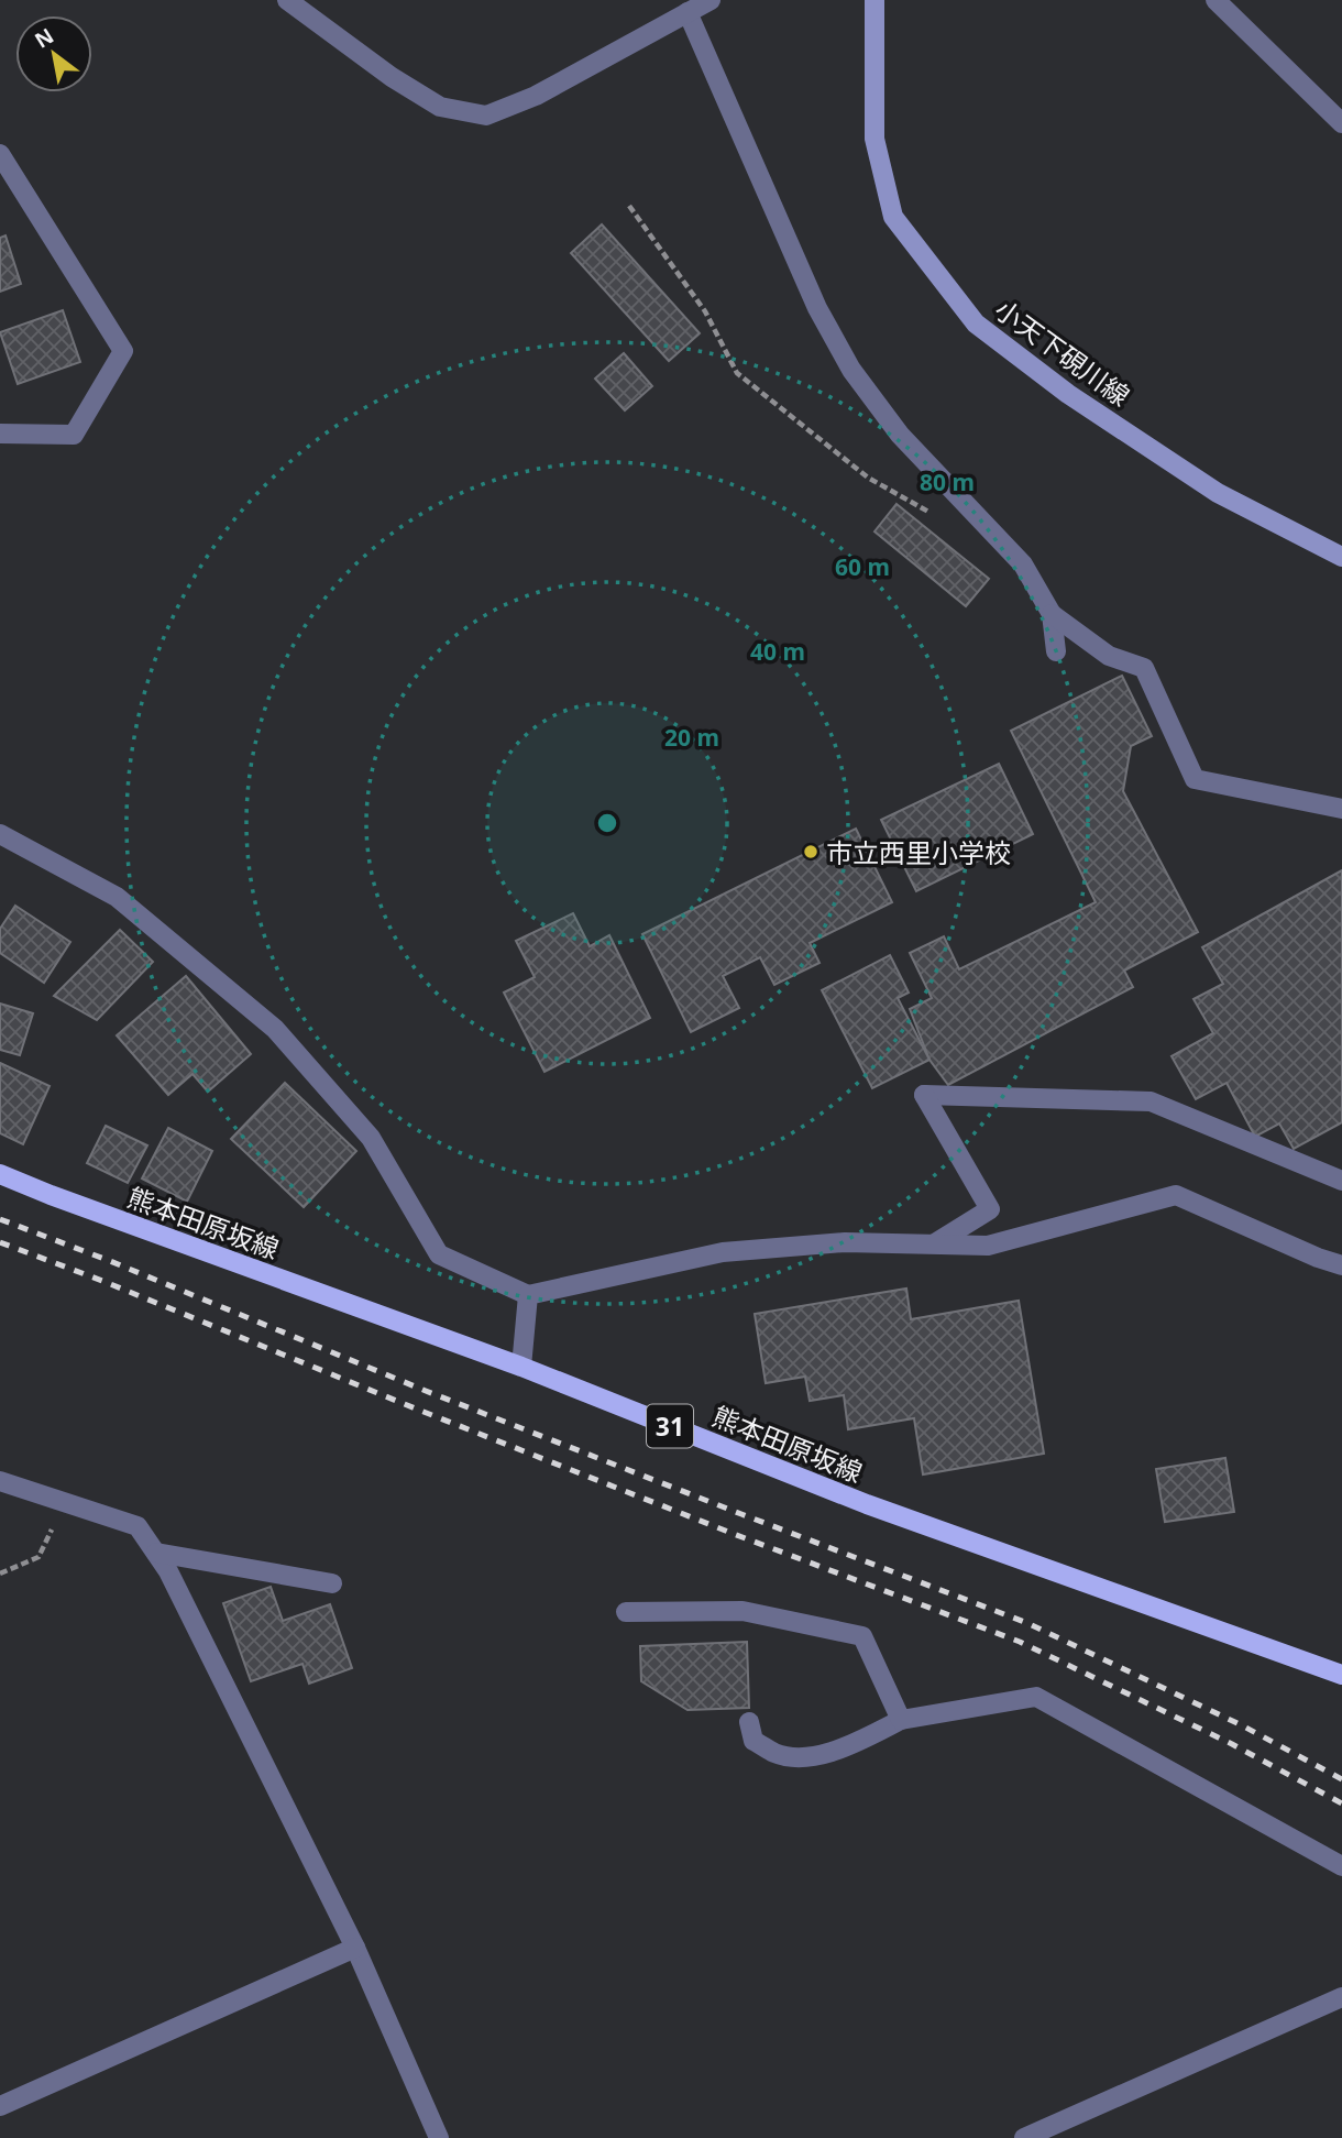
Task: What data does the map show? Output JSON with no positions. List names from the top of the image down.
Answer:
{
  "streets": {
    "main road": ["小天下硯川線", "熊本田原坂線", "31"]
  },
  "places": ["市立西里小学校"],
  "north": "top left",
  "rings": [
    "80 m",
    "60 m",
    "40 m",
    "20 m"
  ]
}
